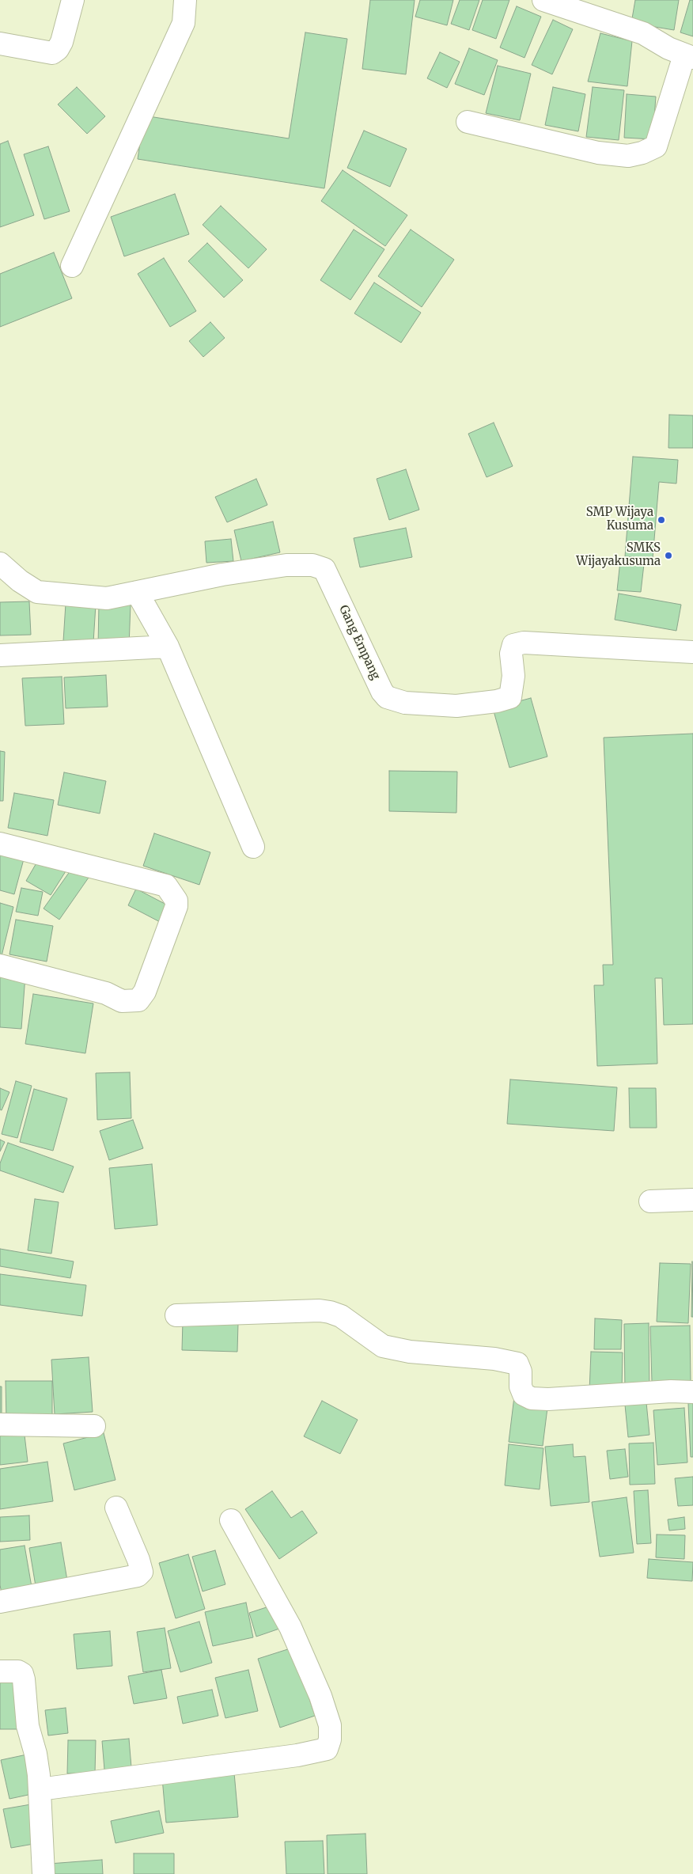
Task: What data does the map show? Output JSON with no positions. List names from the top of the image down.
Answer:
{
  "streets": {
    "street": ["Gang Empang"]
  },
  "places": ["SMP Wijaya Kusuma", "SMKS Wijayakusuma"]
}
